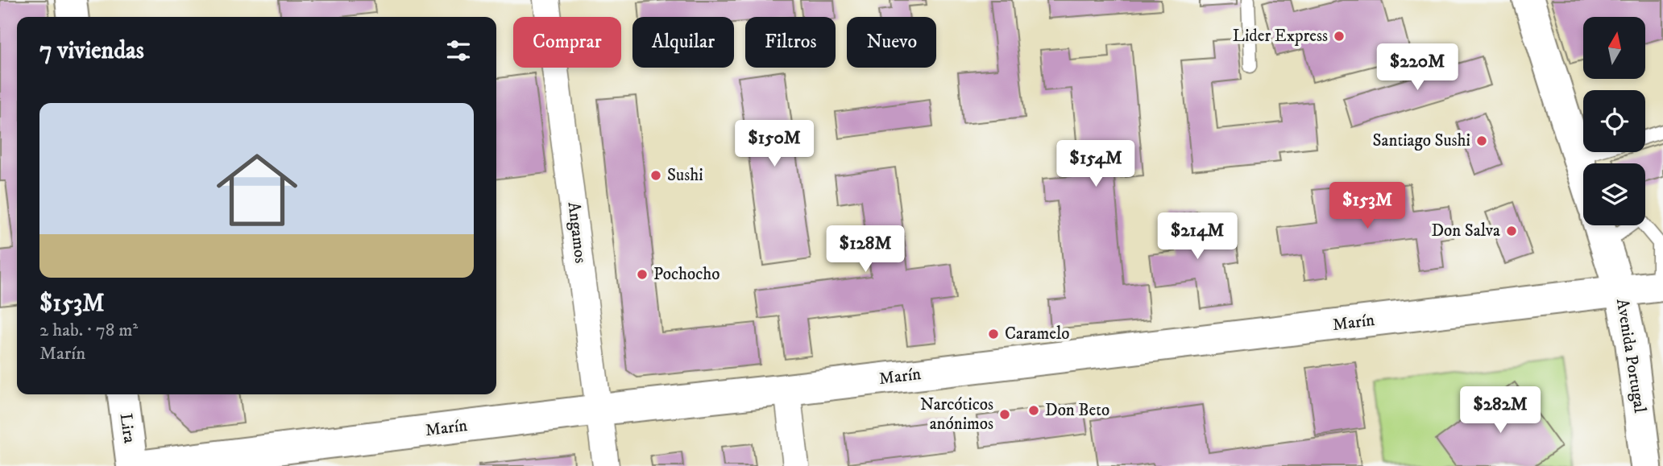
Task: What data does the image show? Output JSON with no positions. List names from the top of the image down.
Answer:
{
  "streets": {
    "street": [
      "Angamos",
      "Marín",
      "Avenida Portugal",
      "Lira"
    ]
  },
  "crossings": [
    ["Angamos", "Marín"],
    ["Marín", "Avenida Portugal"]
  ],
  "places": [
    "Lider Express",
    "Santiago Sushi",
    "Sushi",
    "Don Salva",
    "Pochocho",
    "Caramelo",
    "Don Beto",
    "Narcóticos anónimos"
  ],
  "north": "top",
  "page": {
    "chip": [
      "Comprar",
      "Alquilar",
      "Filtros",
      "Nuevo"
    ],
    "heading": "7 viviendas",
    "price": [
      "$220M",
      "$150M",
      "$154M",
      "$153M",
      "$214M",
      "$128M",
      "$282M"
    ],
    "list": [
      {
        "name": "$153M",
        "note": "2 hab. · 78 m² · Marín"
      }
    ]
  }
}
